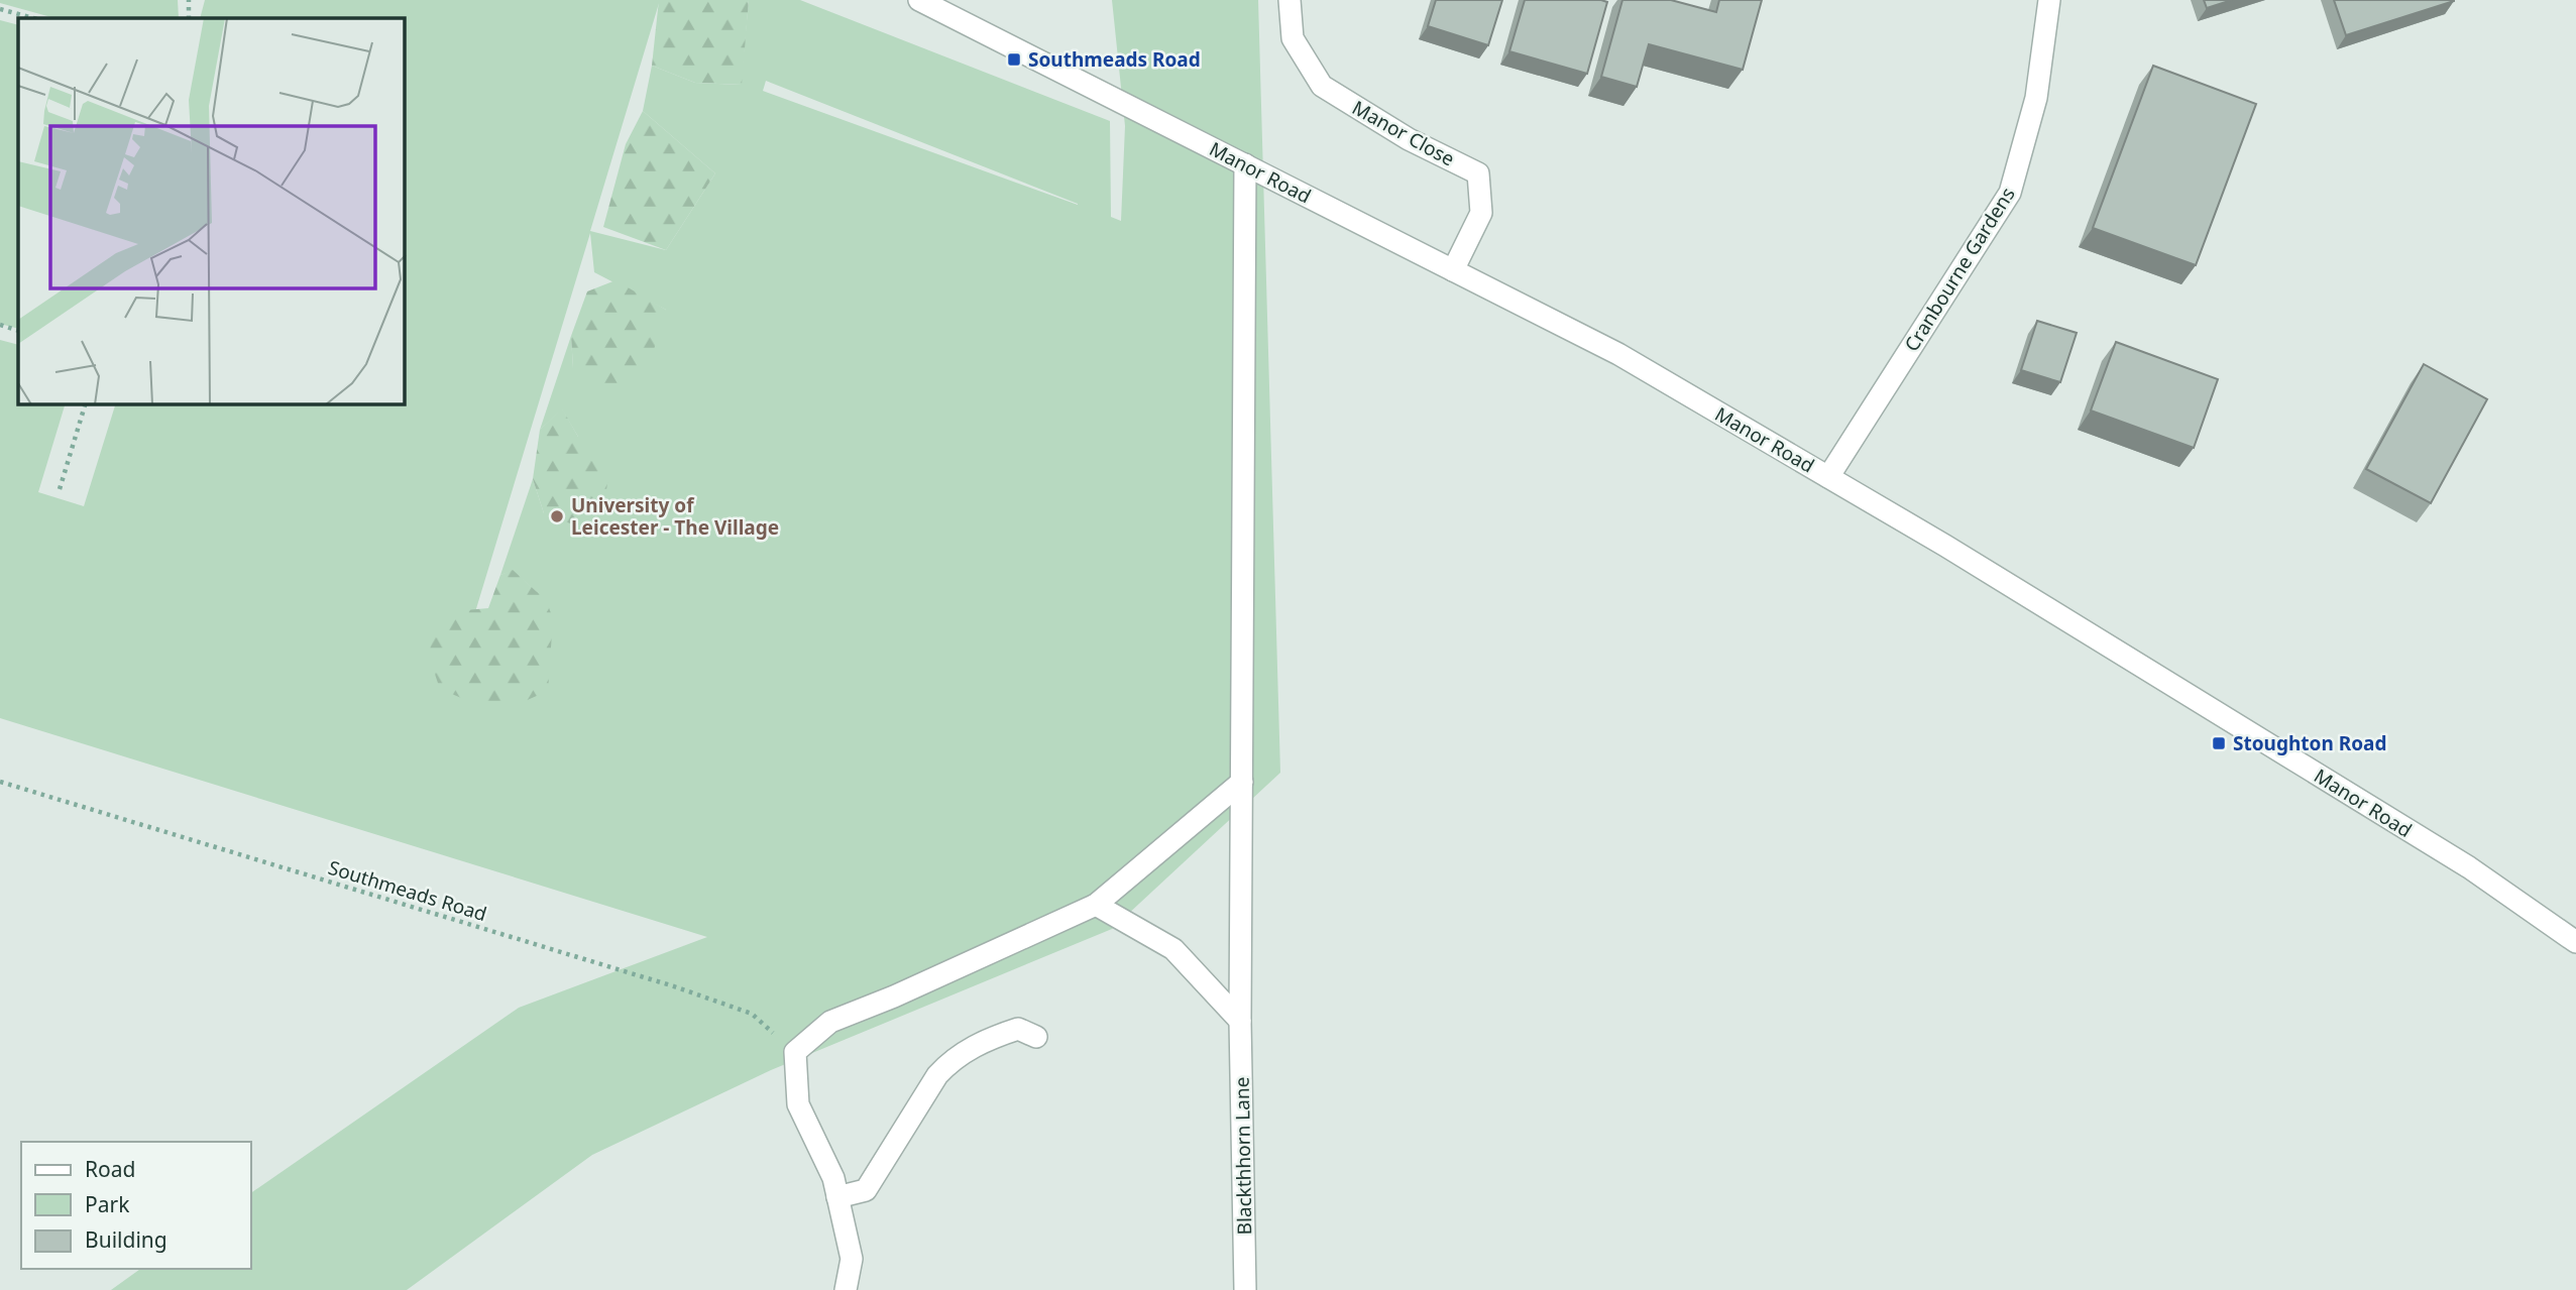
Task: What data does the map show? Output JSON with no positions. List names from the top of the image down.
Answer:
{
  "streets": {
    "street": [
      "Manor Close",
      "Manor Road",
      "Cranbourne Gardens",
      "Blackthhorn Lane"
    ],
    "path": ["Southmeads Road"]
  },
  "crossings": [
    ["Manor Close", "Manor Road"],
    ["Manor Road", "Cranbourne Gardens"],
    ["Manor Road", "Blackthhorn Lane"]
  ],
  "places": {
    "transit": ["Southmeads Road", "Stoughton Road"],
    "other": ["University of Leicester - The Village"]
  },
  "legend": ["Road", "Park", "Building"]
}
